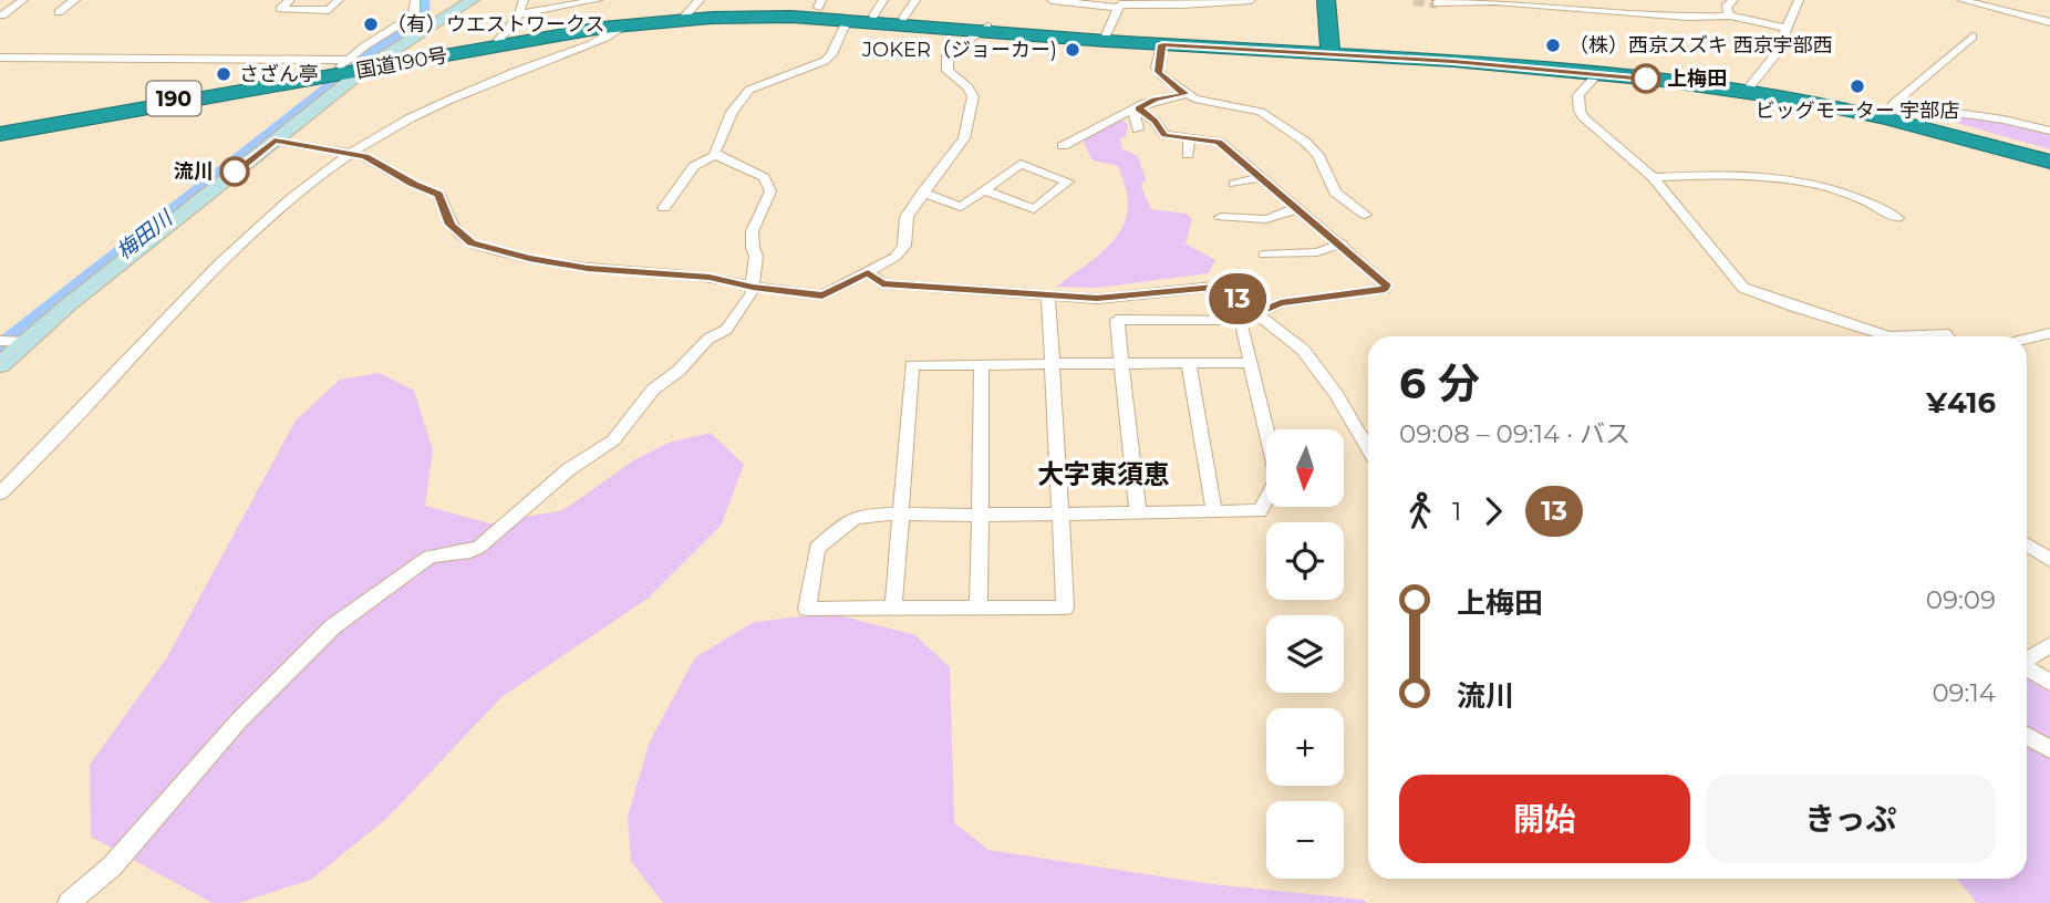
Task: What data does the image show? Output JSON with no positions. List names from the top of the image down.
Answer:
{
  "streets": {
    "highway": ["国道190号", "190"]
  },
  "districts": ["大字東須恵"],
  "water": ["梅田川"],
  "places": [
    "（有）ウエストワークス",
    "（株）西京スズキ 西京宇部西",
    "JOKER（ジョーカー)",
    "さざん亭",
    "上梅田",
    "ビッグモーター 宇部店",
    "流川"
  ],
  "lines": ["bus line 13"],
  "north": "bottom",
  "page": {
    "on_map": "13",
    "heading": ["6 分", "09:08 – 09:14 · バス", "¥416"],
    "map_buttons": ["+", "−"],
    "legs": ["1", "13"],
    "list": [
      {
        "name": "上梅田",
        "value": "09:09"
      },
      {
        "name": "流川",
        "value": "09:14"
      }
    ],
    "buttons": ["開始", "きっぷ"]
  }
}
